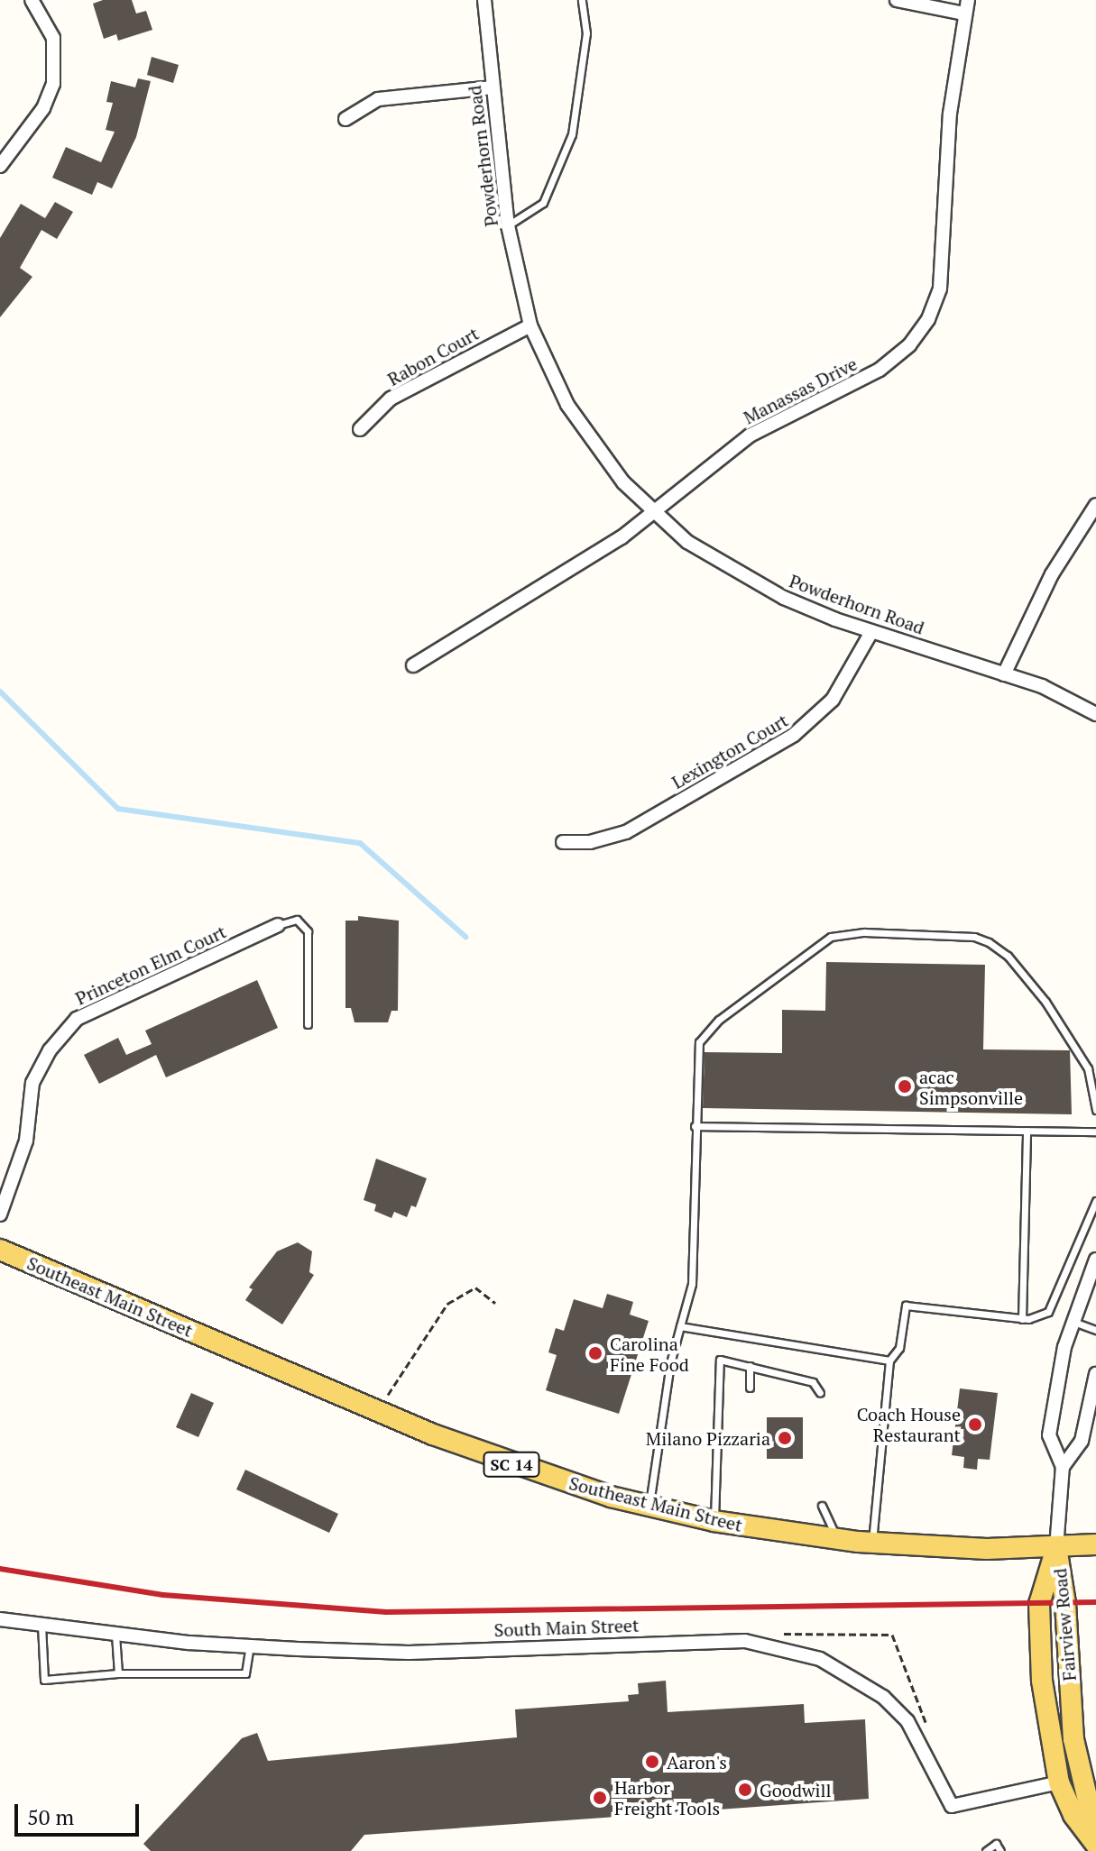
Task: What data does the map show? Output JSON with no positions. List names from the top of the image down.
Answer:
{
  "streets": {
    "main road": ["Southeast Main Street", "SC 14", "Fairview Road"],
    "street": [
      "Powderhorn Road",
      "Rabon Court",
      "Manassas Drive",
      "Lexington Court",
      "Princeton Elm Court",
      "South Main Street"
    ]
  },
  "crossings": [
    ["Powderhorn Road", "Rabon Court"],
    ["Powderhorn Road", "Manassas Drive"],
    ["Powderhorn Road", "Lexington Court"],
    ["Southeast Main Street", "Fairview Road"],
    ["Fairview Road", "South Main Street"]
  ],
  "places": [
    "acac Simpsonville",
    "Carolina Fine Food",
    "Coach House Restaurant",
    "Milano Pizzaria",
    "Aaron's",
    "Goodwill",
    "Harbor Freight Tools"
  ],
  "scale_bar": "50 m"
}
